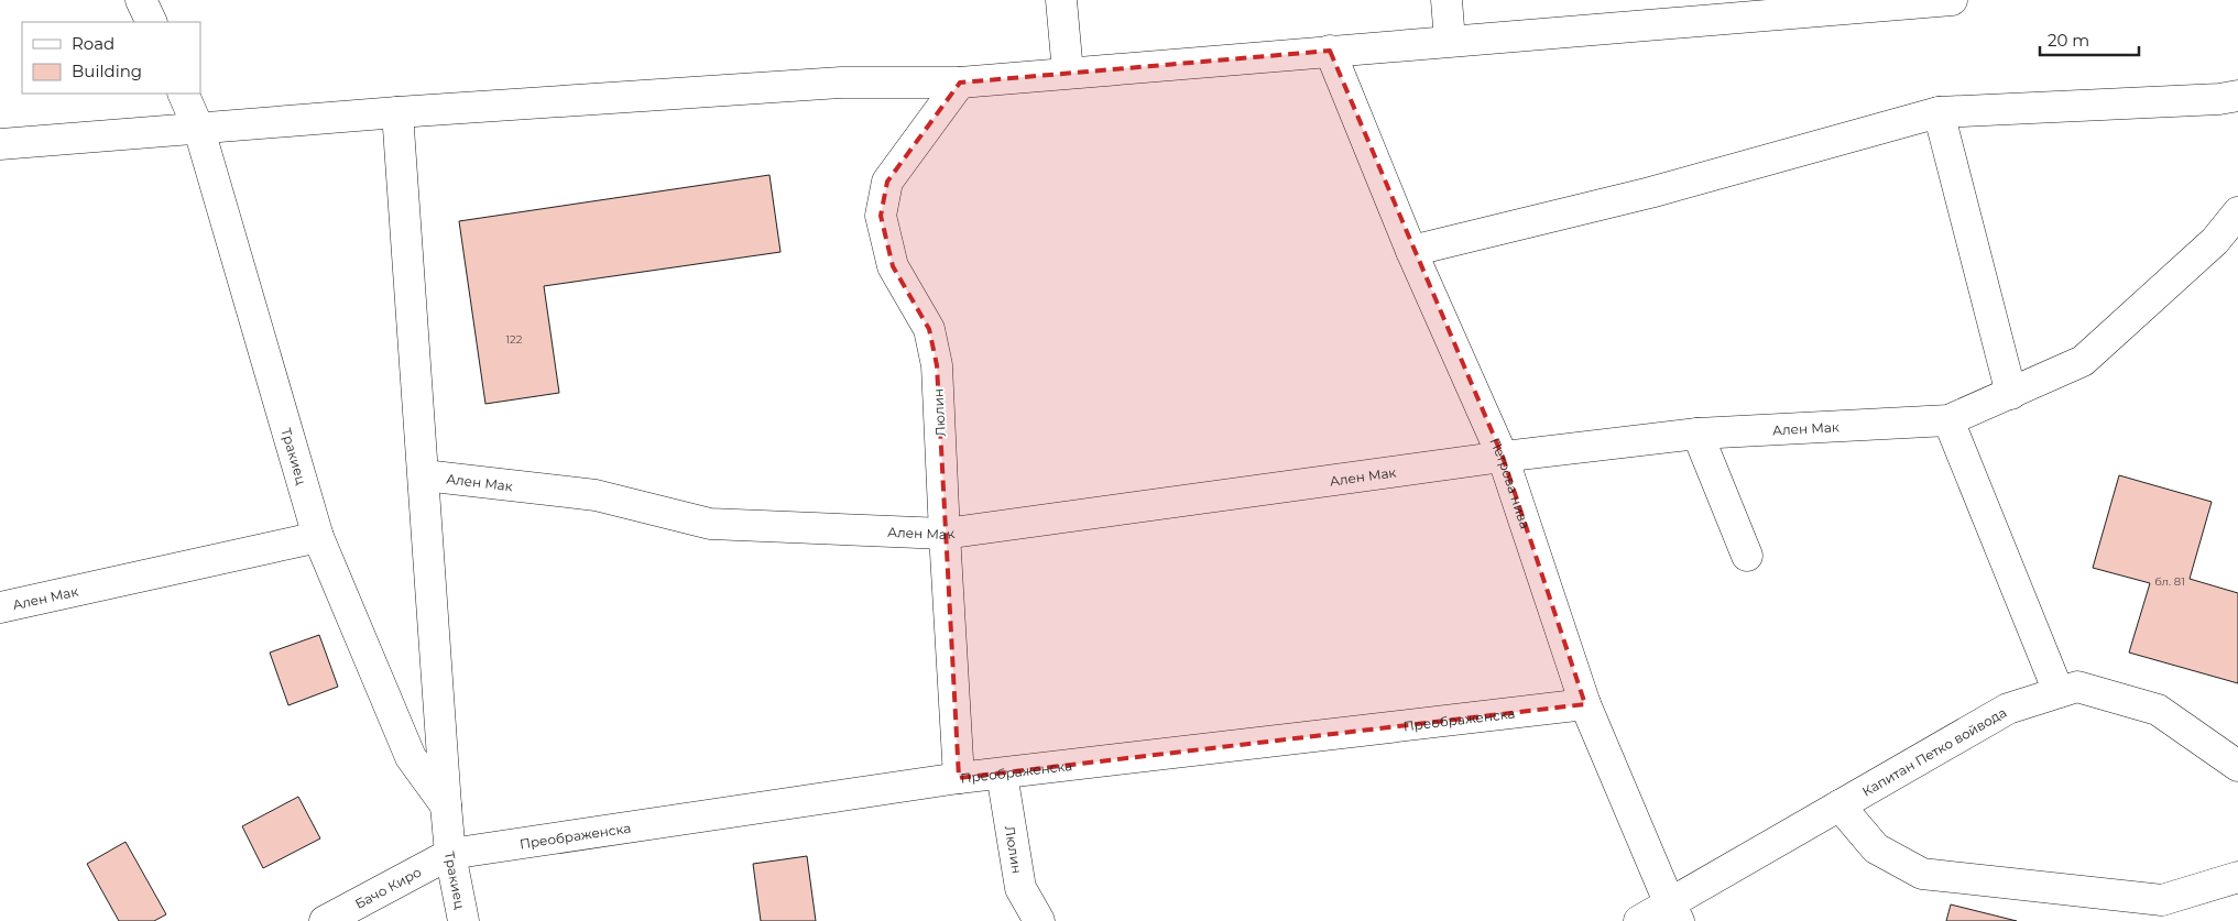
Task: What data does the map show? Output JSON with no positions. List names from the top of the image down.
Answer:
{
  "streets": {
    "street": [
      "Люлин",
      "Ален Мак",
      "Тракиец",
      "Петрова нива",
      "Преображенска",
      "Капитан Петко войвода",
      "Бачо Киро"
    ]
  },
  "crossings": [
    ["Люлин", "Ален Мак"],
    ["Люлин", "Преображенска"],
    ["Ален Мак", "Тракиец"],
    ["Ален Мак", "Петрова нива"],
    ["Тракиец", "Преображенска"],
    ["Тракиец", "Бачо Киро"],
    ["Петрова нива", "Преображенска"],
    ["Петрова нива", "Капитан Петко войвода"],
    ["Преображенска", "Бачо Киро"]
  ],
  "house_numbers": ["122", "бл. 81"],
  "legend": ["Road", "Building"],
  "scale_bar": "20 m"
}
